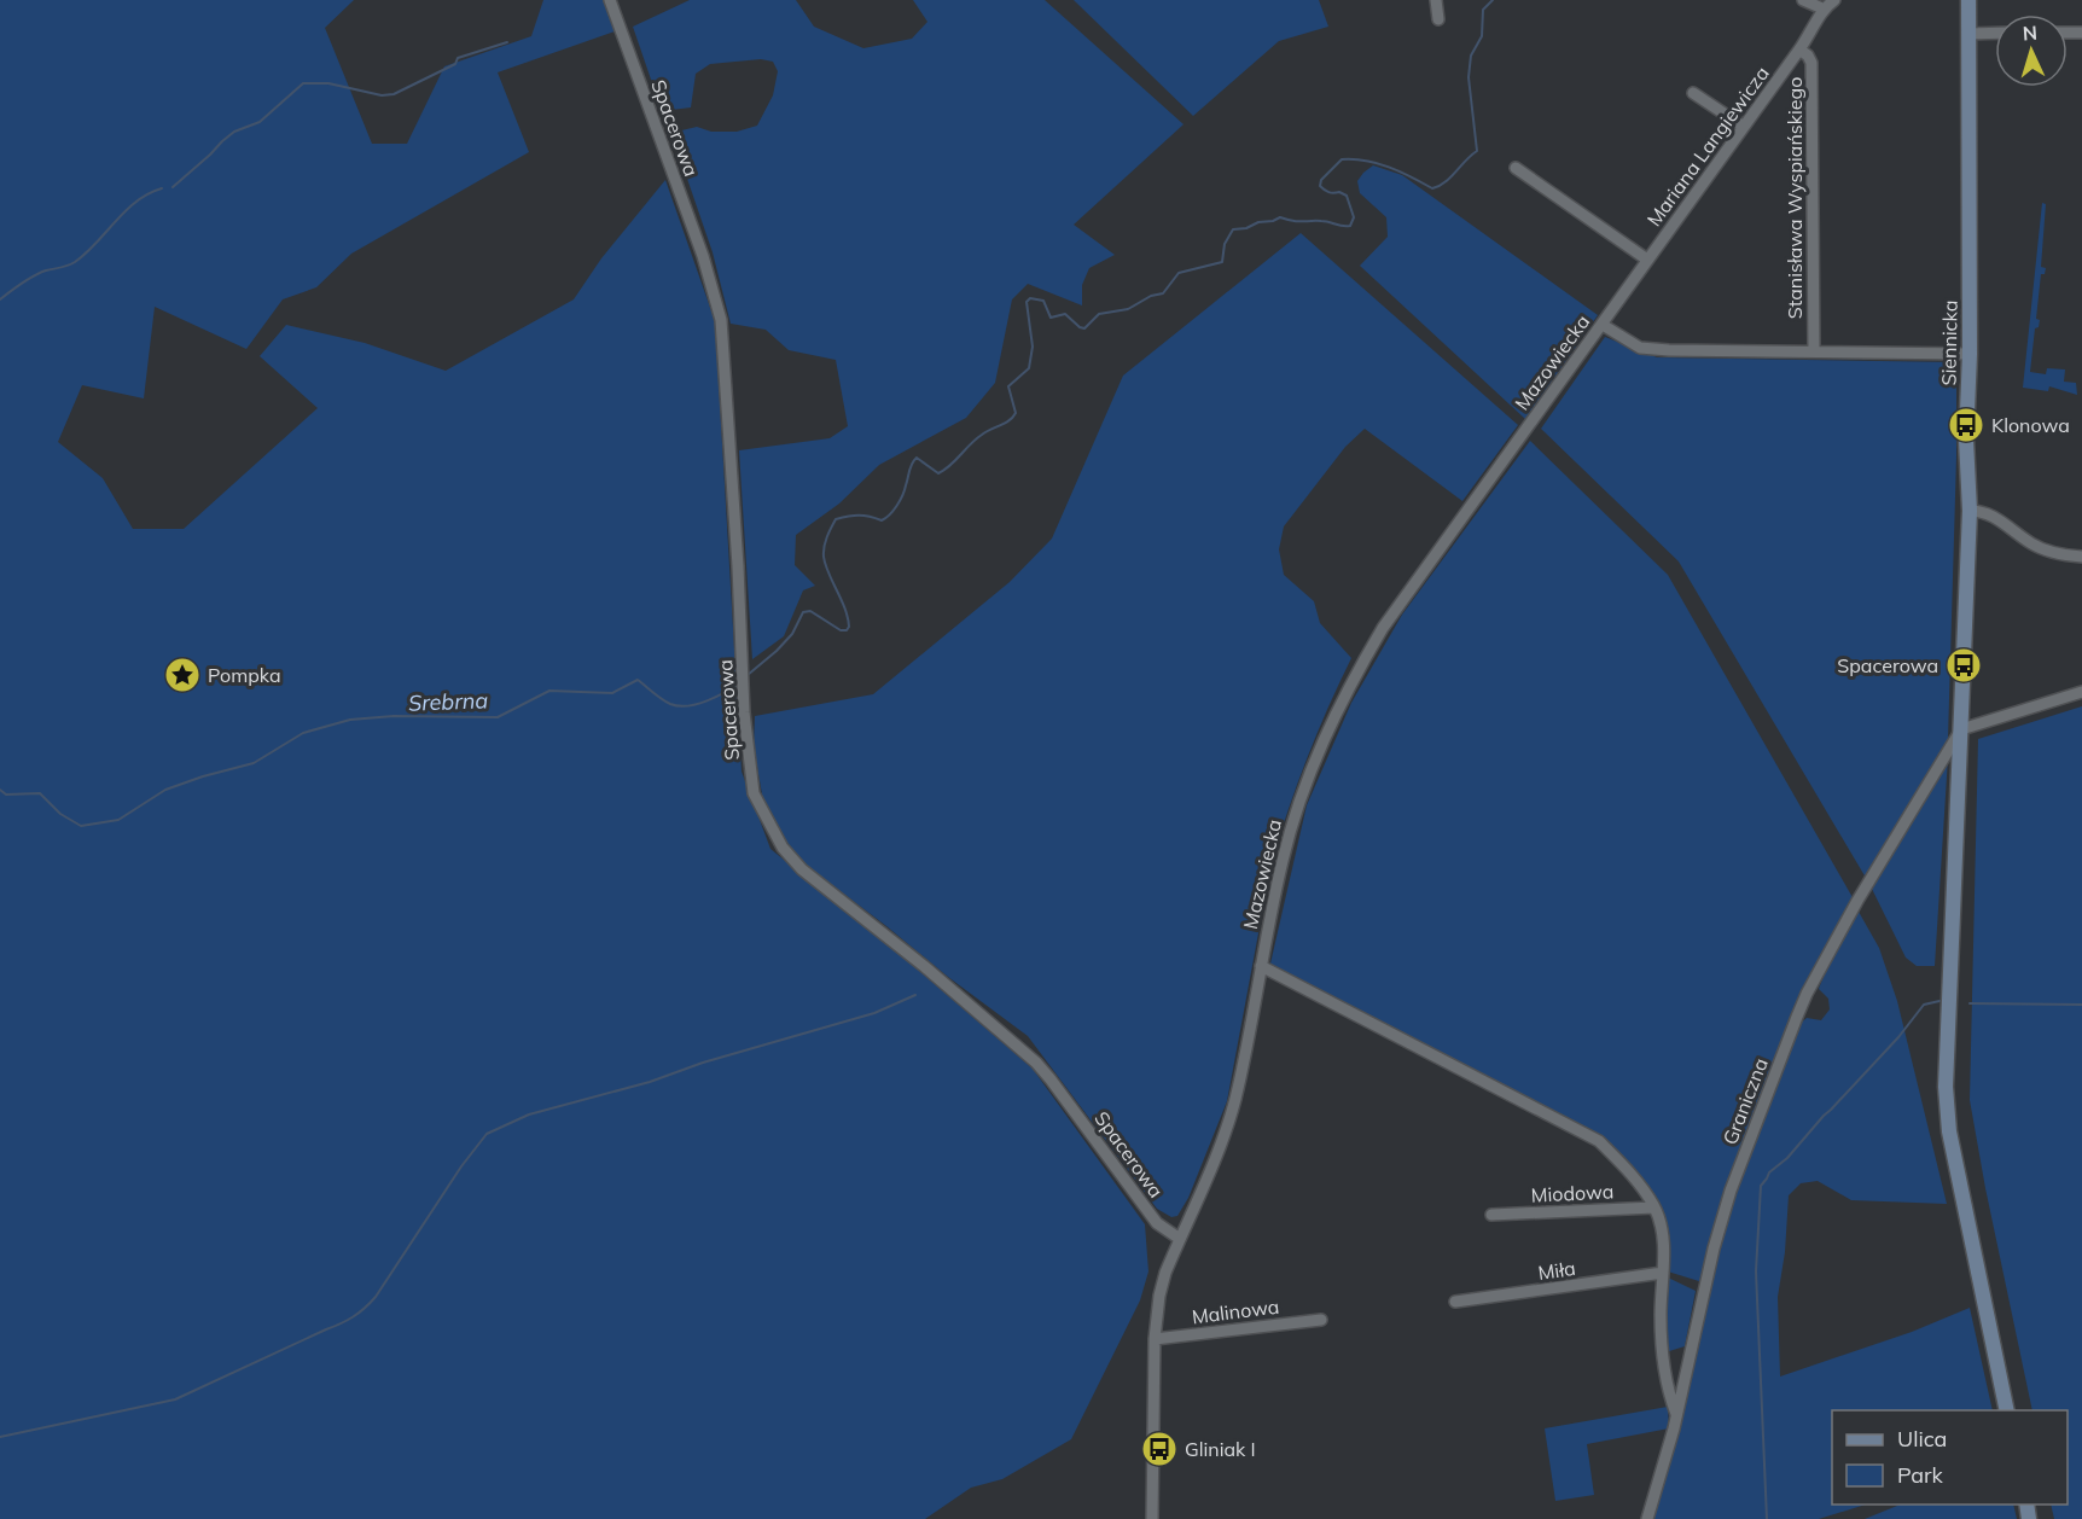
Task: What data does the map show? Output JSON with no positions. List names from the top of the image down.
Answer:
{
  "streets": {
    "main road": ["Siennicka"],
    "street": [
      "Spacerowa",
      "Mariana Langiewicza",
      "Stanisława Wyspiańskiego",
      "Mazowiecka",
      "Graniczna",
      "Miodowa",
      "Miła",
      "Malinowa"
    ]
  },
  "crossings": [
    ["Spacerowa", "Mazowiecka"],
    ["Mariana Langiewicza", "Stanisława Wyspiańskiego"],
    ["Mariana Langiewicza", "Mazowiecka"],
    ["Siennicka", "Graniczna"],
    ["Mazowiecka", "Malinowa"]
  ],
  "water": ["Srebrna"],
  "places": {
    "bus stop": ["Klonowa", "Spacerowa", "Gliniak I"],
    "place": ["Pompka"]
  },
  "legend": ["Ulica", "Park"],
  "north": "top"
}
